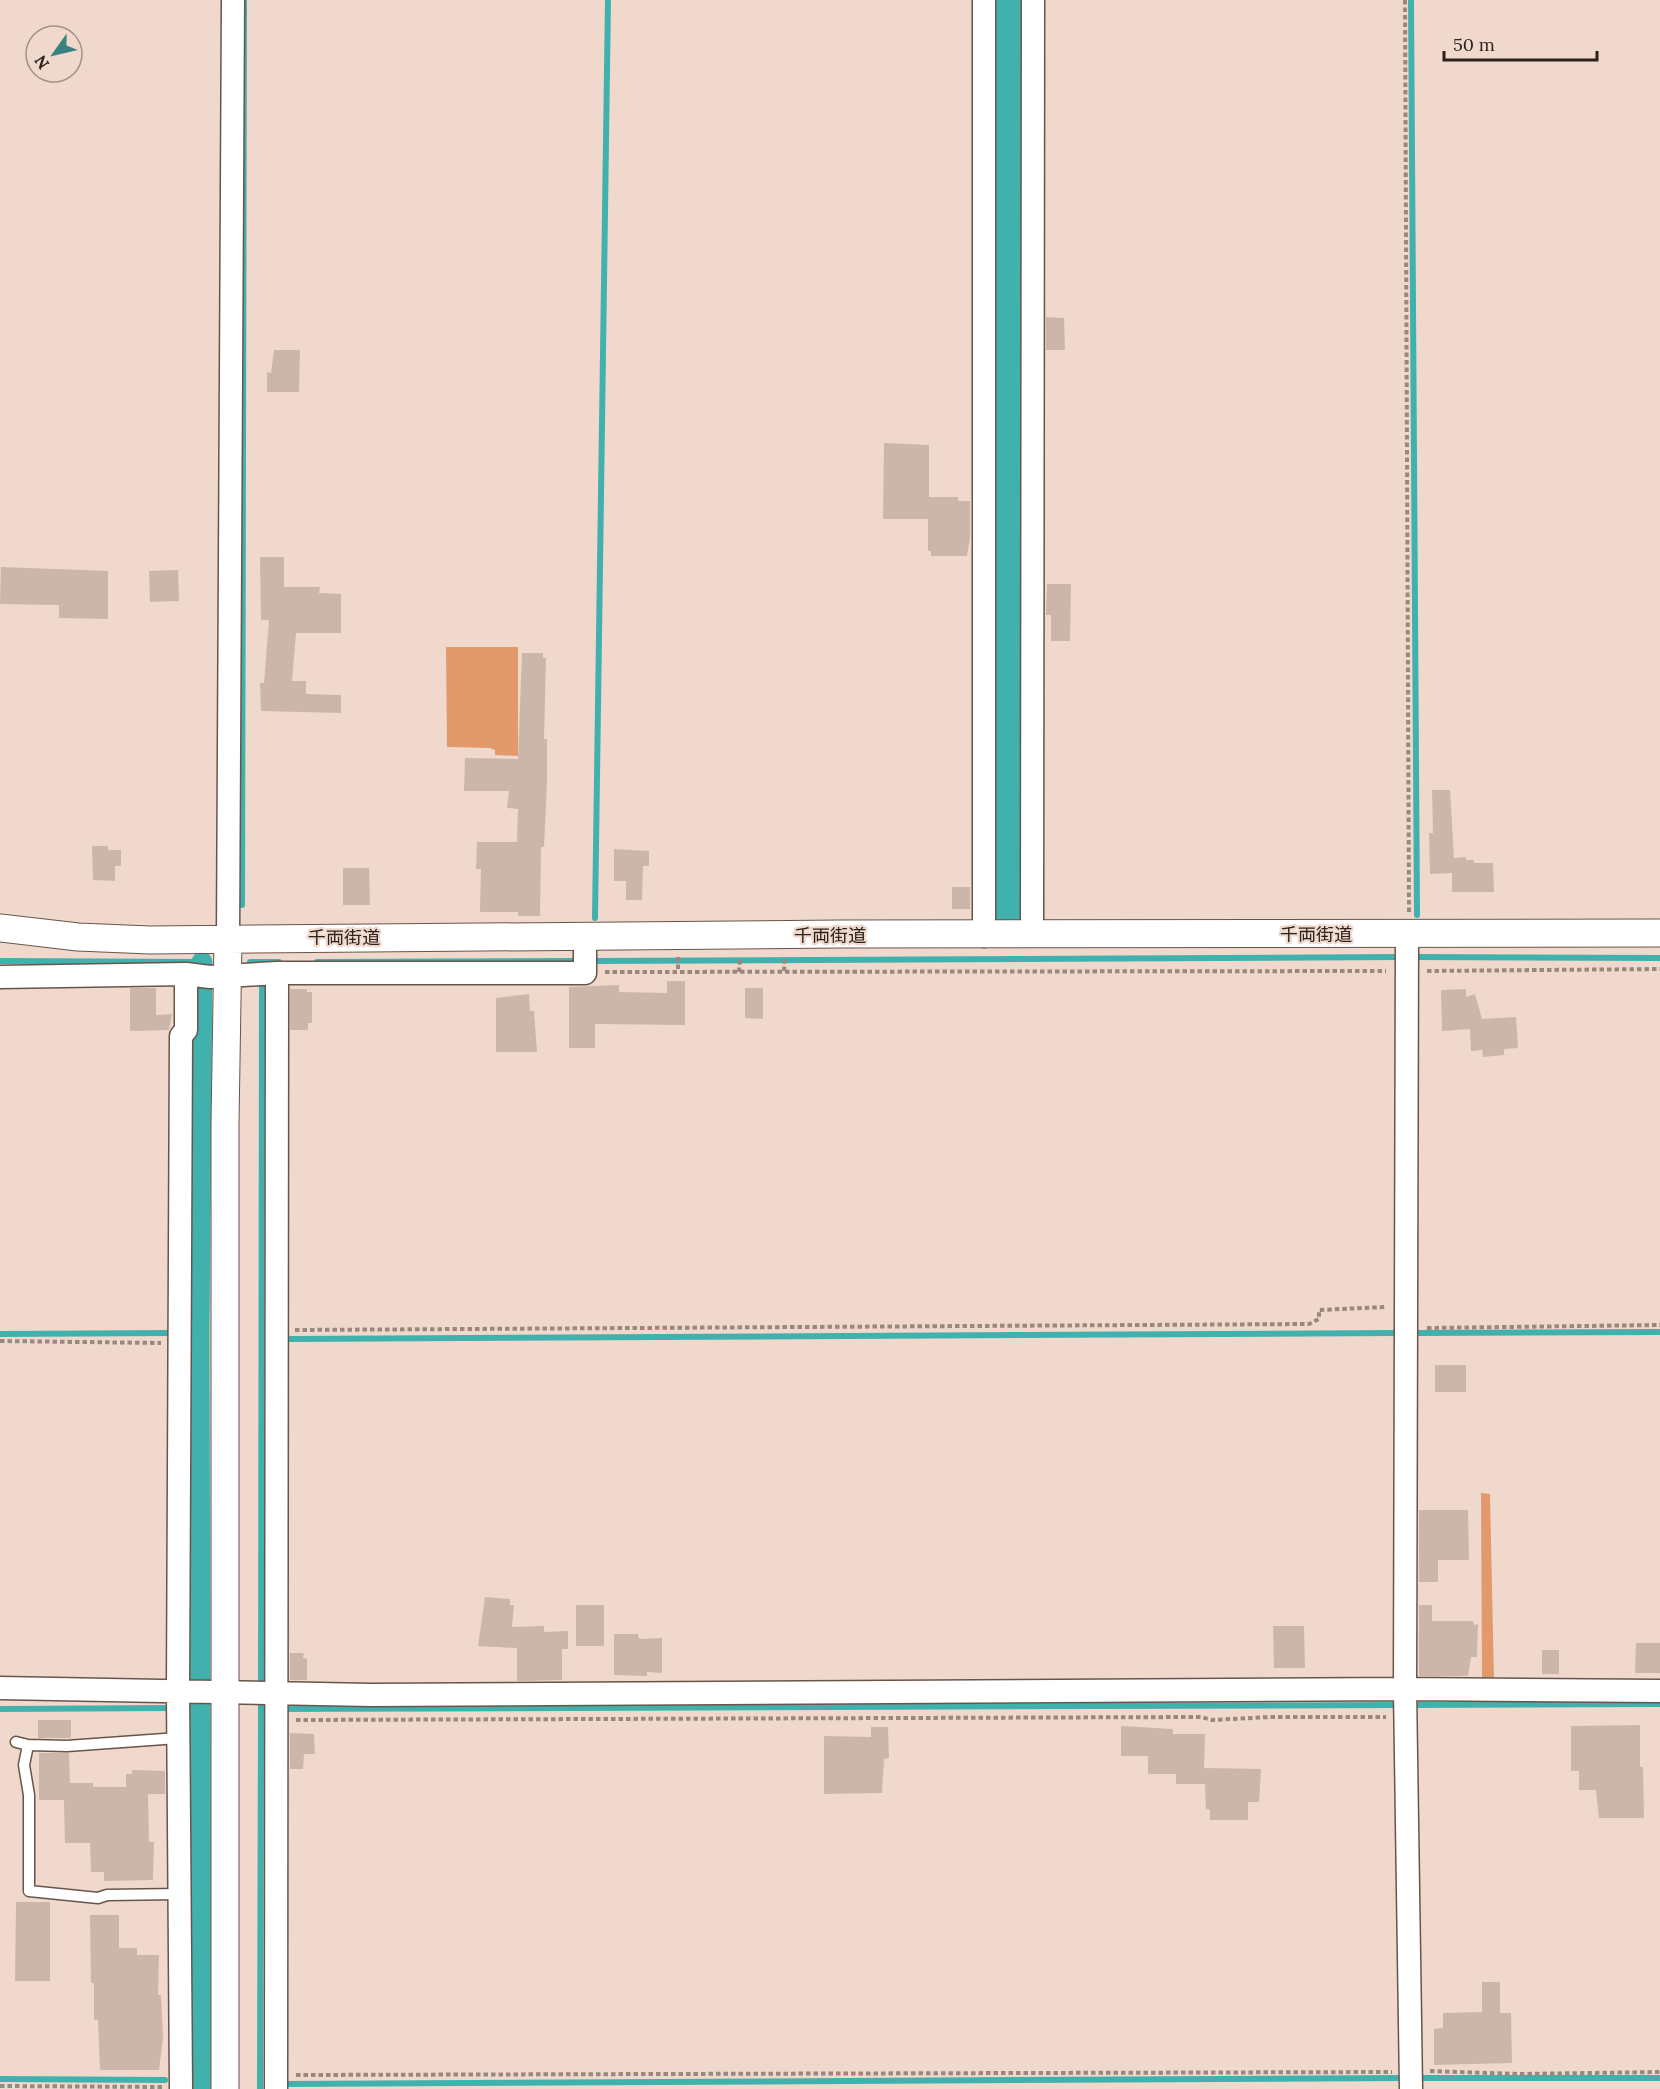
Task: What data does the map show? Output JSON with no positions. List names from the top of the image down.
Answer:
{
  "streets": {
    "street": ["千両街道"]
  },
  "scale_bar": "50 m",
  "north": "bottom left"
}
